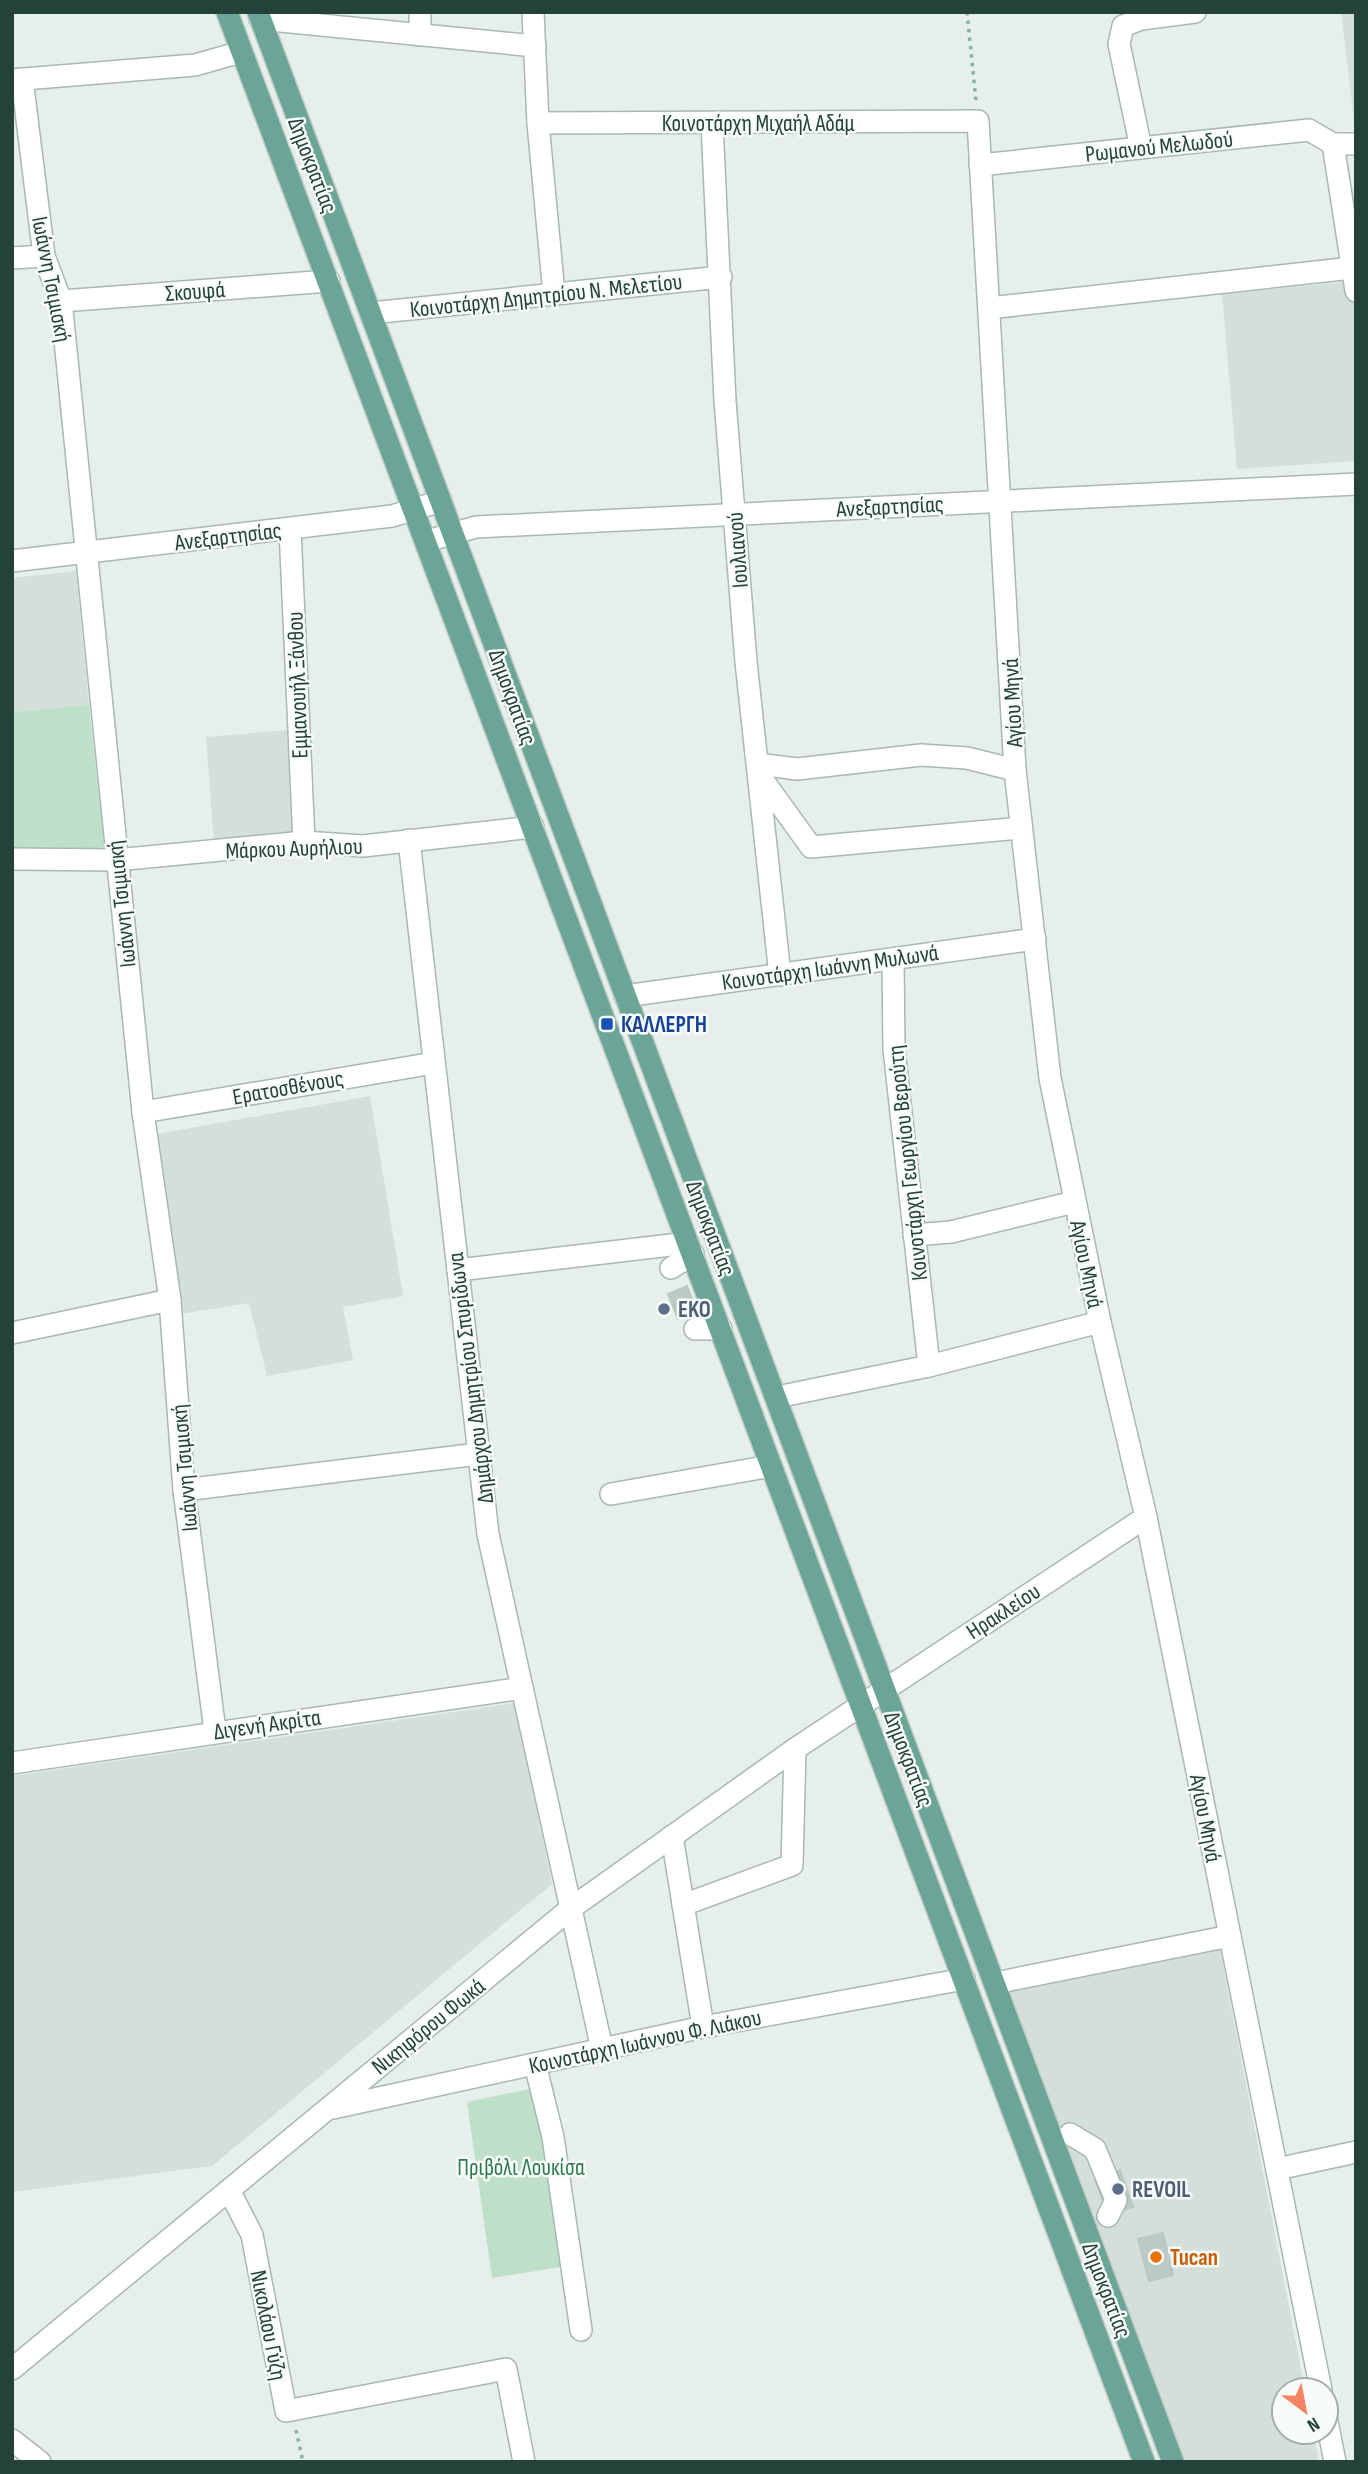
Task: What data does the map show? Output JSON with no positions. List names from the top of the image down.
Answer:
{
  "streets": {
    "main road": ["Δημοκρατίας"],
    "street": [
      "Κοινοτάρχη Μιχαήλ Αδάμ",
      "Ρωμανού Μελωδού",
      "Ιωάννη Τσιμισκή",
      "Σκουφά",
      "Κοινοτάρχη Δημητρίου Ν. Μελετίου",
      "Ανεξαρτησίας",
      "Ιουλιανού",
      "Εμμανουήλ Ξάνθου",
      "Αγίου Μηνά",
      "Μάρκου Αυρήλιου",
      "Κοινοτάρχη Ιωάννη Μυλωνά",
      "Ερατοσθένους",
      "Κοινοτάρχη Γεωργίου Βερούτη",
      "Δημάρχου Δημητρίου Σπυρίδωνα",
      "Ηρακλείου",
      "Διγενή Ακρίτα",
      "Νικηφόρου Φωκά",
      "Κοινοτάρχη Ιωάννου Φ. Λιάκου",
      "Νικολάου Γύζη"
    ]
  },
  "crossings": [
    ["Κοινοτάρχη Μιχαήλ Αδάμ", "Ιουλιανού"],
    ["Κοινοτάρχη Μιχαήλ Αδάμ", "Αγίου Μηνά"],
    ["Ρωμανού Μελωδού", "Αγίου Μηνά"],
    ["Δημοκρατίας", "Σκουφά"],
    ["Δημοκρατίας", "Κοινοτάρχη Δημητρίου Ν. Μελετίου"],
    ["Δημοκρατίας", "Ανεξαρτησίας"],
    ["Δημοκρατίας", "Μάρκου Αυρήλιου"],
    ["Δημοκρατίας", "Κοινοτάρχη Ιωάννη Μυλωνά"],
    ["Δημοκρατίας", "Ηρακλείου"],
    ["Δημοκρατίας", "Νικηφόρου Φωκά"],
    ["Δημοκρατίας", "Κοινοτάρχη Ιωάννου Φ. Λιάκου"],
    ["Ιωάννη Τσιμισκή", "Σκουφά"],
    ["Ιωάννη Τσιμισκή", "Ανεξαρτησίας"],
    ["Ιωάννη Τσιμισκή", "Μάρκου Αυρήλιου"],
    ["Ιωάννη Τσιμισκή", "Ερατοσθένους"],
    ["Ιωάννη Τσιμισκή", "Διγενή Ακρίτα"],
    ["Κοινοτάρχη Δημητρίου Ν. Μελετίου", "Ιουλιανού"],
    ["Ανεξαρτησίας", "Ιουλιανού"],
    ["Ανεξαρτησίας", "Εμμανουήλ Ξάνθου"],
    ["Ανεξαρτησίας", "Αγίου Μηνά"],
    ["Ιουλιανού", "Κοινοτάρχη Ιωάννη Μυλωνά"],
    ["Εμμανουήλ Ξάνθου", "Μάρκου Αυρήλιου"],
    ["Αγίου Μηνά", "Κοινοτάρχη Ιωάννη Μυλωνά"],
    ["Αγίου Μηνά", "Ηρακλείου"],
    ["Μάρκου Αυρήλιου", "Δημάρχου Δημητρίου Σπυρίδωνα"],
    ["Κοινοτάρχη Ιωάννη Μυλωνά", "Κοινοτάρχη Γεωργίου Βερούτη"],
    ["Ερατοσθένους", "Δημάρχου Δημητρίου Σπυρίδωνα"],
    ["Δημάρχου Δημητρίου Σπυρίδωνα", "Διγενή Ακρίτα"],
    ["Δημάρχου Δημητρίου Σπυρίδωνα", "Νικηφόρου Φωκά"],
    ["Δημάρχου Δημητρίου Σπυρίδωνα", "Κοινοτάρχη Ιωάννου Φ. Λιάκου"],
    ["Ηρακλείου", "Νικηφόρου Φωκά"],
    ["Νικηφόρου Φωκά", "Κοινοτάρχη Ιωάννου Φ. Λιάκου"],
    ["Νικηφόρου Φωκά", "Νικολάου Γύζη"]
  ],
  "parks": ["Πριβόλι Λουκίσα"],
  "places": {
    "transit": ["ΚΑΛΛΕΡΓΗ"],
    "other": ["EKO", "REVOIL", "Tucan"]
  },
  "north": "bottom right"
}
